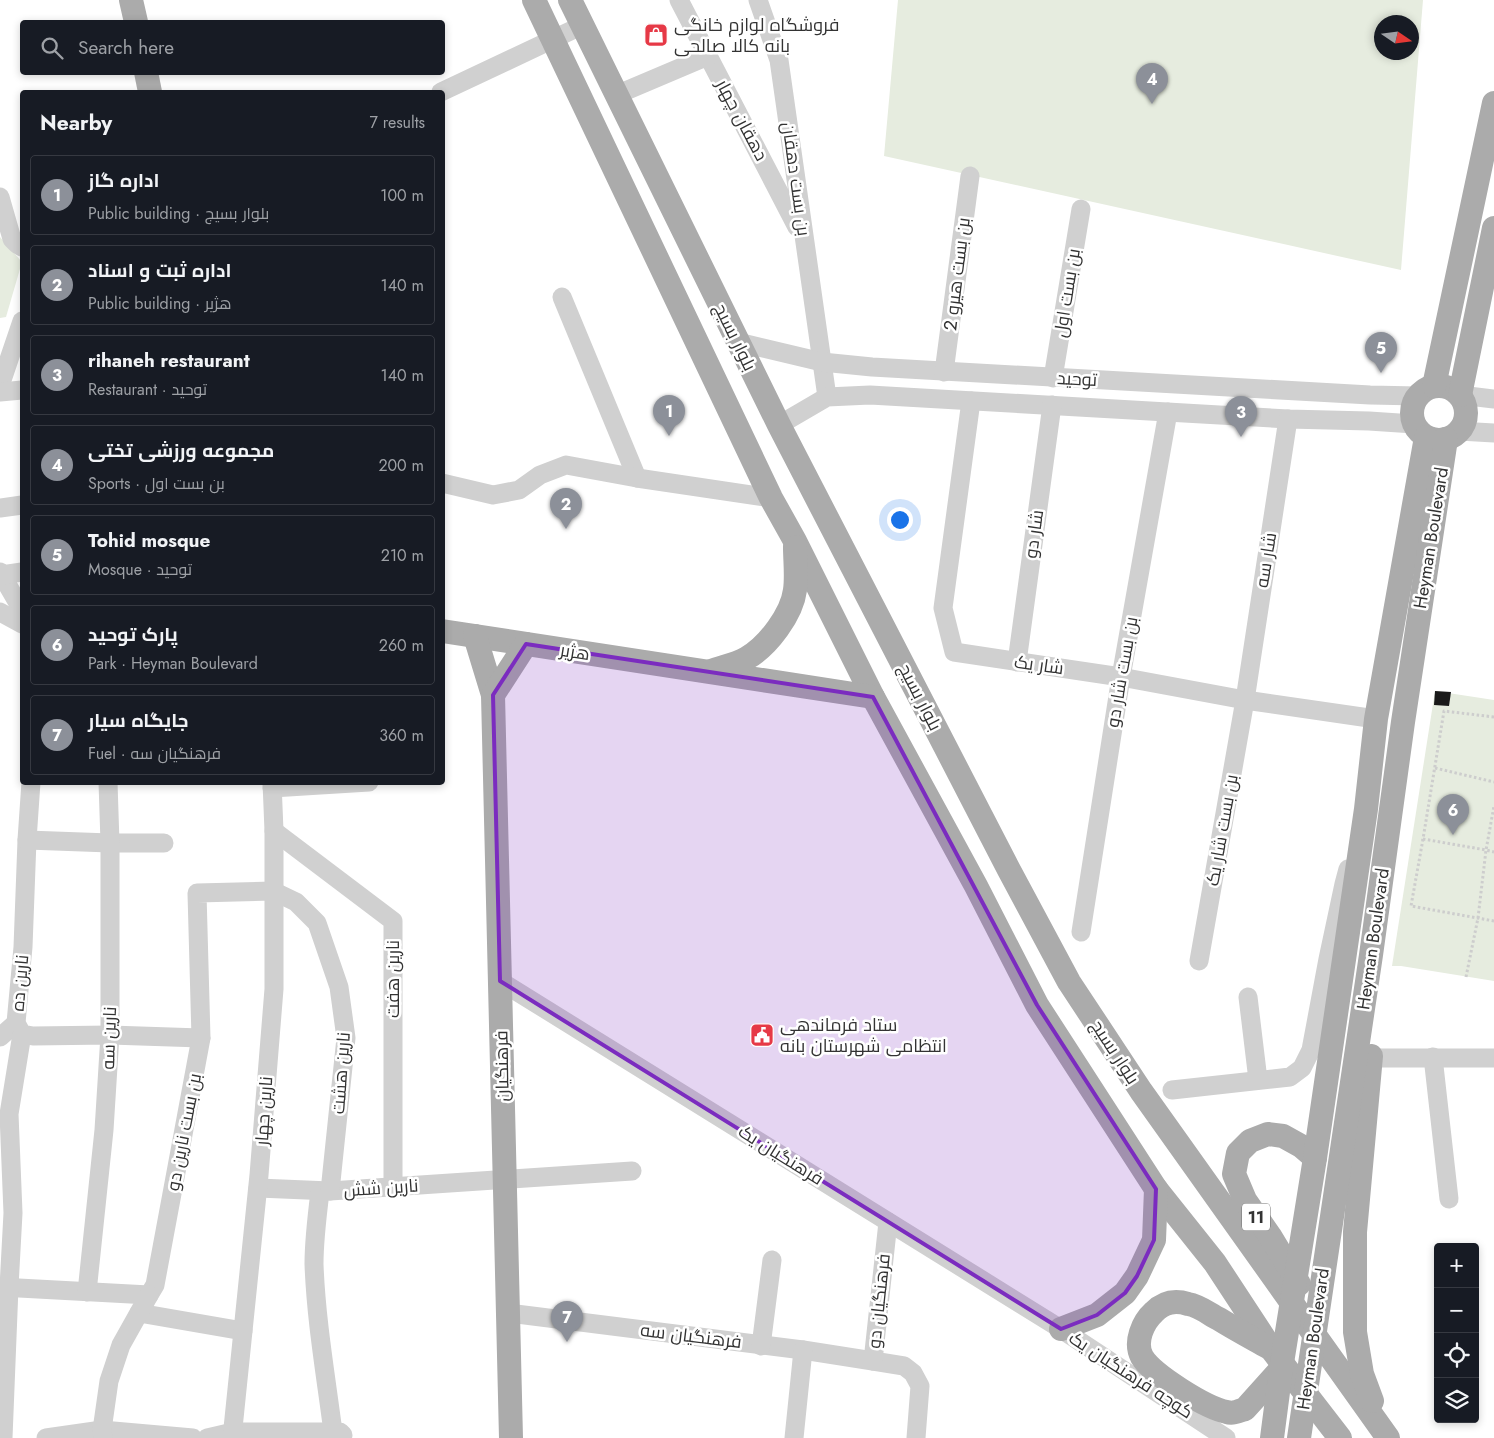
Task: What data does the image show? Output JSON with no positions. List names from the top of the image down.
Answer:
{
  "streets": {
    "main road": [
      "بلوار بسیج",
      "Heyman Boulevard",
      "هژیر",
      "فرهنگیان",
      "11"
    ],
    "street": [
      "دهقان چهار",
      "بن بست دهقان",
      "بن بست هیرو 2",
      "بن بست اول",
      "توحید",
      "شار دو",
      "شار سه",
      "شار یک",
      "بن بست شار دو",
      "بن بست شار یک",
      "نارین هفت",
      "نارین ده",
      "نارین سه",
      "نارین هشت",
      "نارین چهار",
      "بن بست نارین دو",
      "فرهنگیان یک",
      "نارین شش",
      "فرهنگیان دو",
      "فرهنگیان سه",
      "کوچه فرهنگیان یک"
    ]
  },
  "crossings": [
    ["دهقان چهار", "بن بست دهقان"],
    ["بن بست دهقان", "توحید"],
    ["بن بست هیرو 2", "توحید"],
    ["بن بست اول", "توحید"],
    ["بلوار بسیج", "توحید"],
    ["بلوار بسیج", "Heyman Boulevard"],
    ["بلوار بسیج", "هژیر"],
    ["بلوار بسیج", "11"],
    ["توحید", "شار دو"],
    ["توحید", "Heyman Boulevard"],
    ["توحید", "شار سه"],
    ["توحید", "شار یک"],
    ["توحید", "بن بست شار دو"],
    ["شار دو", "شار یک"],
    ["Heyman Boulevard", "شار یک"],
    ["Heyman Boulevard", "11"],
    ["شار سه", "شار یک"],
    ["شار سه", "بن بست شار یک"],
    ["هژیر", "فرهنگیان"],
    ["شار یک", "بن بست شار دو"],
    ["شار یک", "بن بست شار یک"],
    ["نارین هفت", "نارین چهار"],
    ["نارین هفت", "نارین شش"],
    ["نارین ده", "نارین سه"],
    ["نارین ده", "بن بست نارین دو"],
    ["فرهنگیان", "فرهنگیان یک"],
    ["فرهنگیان", "نارین شش"],
    ["فرهنگیان", "فرهنگیان سه"],
    ["نارین هشت", "نارین چهار"],
    ["نارین هشت", "بن بست نارین دو"],
    ["نارین هشت", "نارین شش"],
    ["نارین چهار", "بن بست نارین دو"],
    ["نارین چهار", "نارین شش"],
    ["فرهنگیان یک", "فرهنگیان دو"],
    ["فرهنگیان یک", "کوچه فرهنگیان یک"],
    ["فرهنگیان دو", "فرهنگیان سه"]
  ],
  "places": {
    "shop": ["فروشگاه لوازم خانگی بانه کالا صالحی"],
    "public building": ["ستاد فرماندهی انتظامی شهرستان بانه"]
  },
  "north": "right",
  "page": {
    "search": "Search here",
    "pins": [
      "4",
      "5",
      "1",
      "3",
      "2",
      "6",
      "7"
    ],
    "heading": ["Nearby", "7 results"],
    "list": [
      {
        "mark": "1",
        "name": "اداره گاز",
        "note": "Public building · بلوار بسیج",
        "value": "100 m"
      },
      {
        "mark": "2",
        "name": "اداره ثبت و اسناد",
        "note": "Public building · هژیر",
        "value": "140 m"
      },
      {
        "mark": "3",
        "name": "rihaneh restaurant",
        "note": "Restaurant · توحید",
        "value": "140 m"
      },
      {
        "mark": "4",
        "name": "مجموعه ورزشی تختی",
        "note": "Sports · بن بست اول",
        "value": "200 m"
      },
      {
        "mark": "5",
        "name": "Tohid mosque",
        "note": "Mosque · توحید",
        "value": "210 m"
      },
      {
        "mark": "6",
        "name": "پارک توحید",
        "note": "Park · Heyman Boulevard",
        "value": "260 m"
      },
      {
        "mark": "7",
        "name": "جایگاه سیار",
        "note": "Fuel · فرهنگیان سه",
        "value": "360 m"
      }
    ],
    "map_buttons": ["+", "−"]
  }
}
